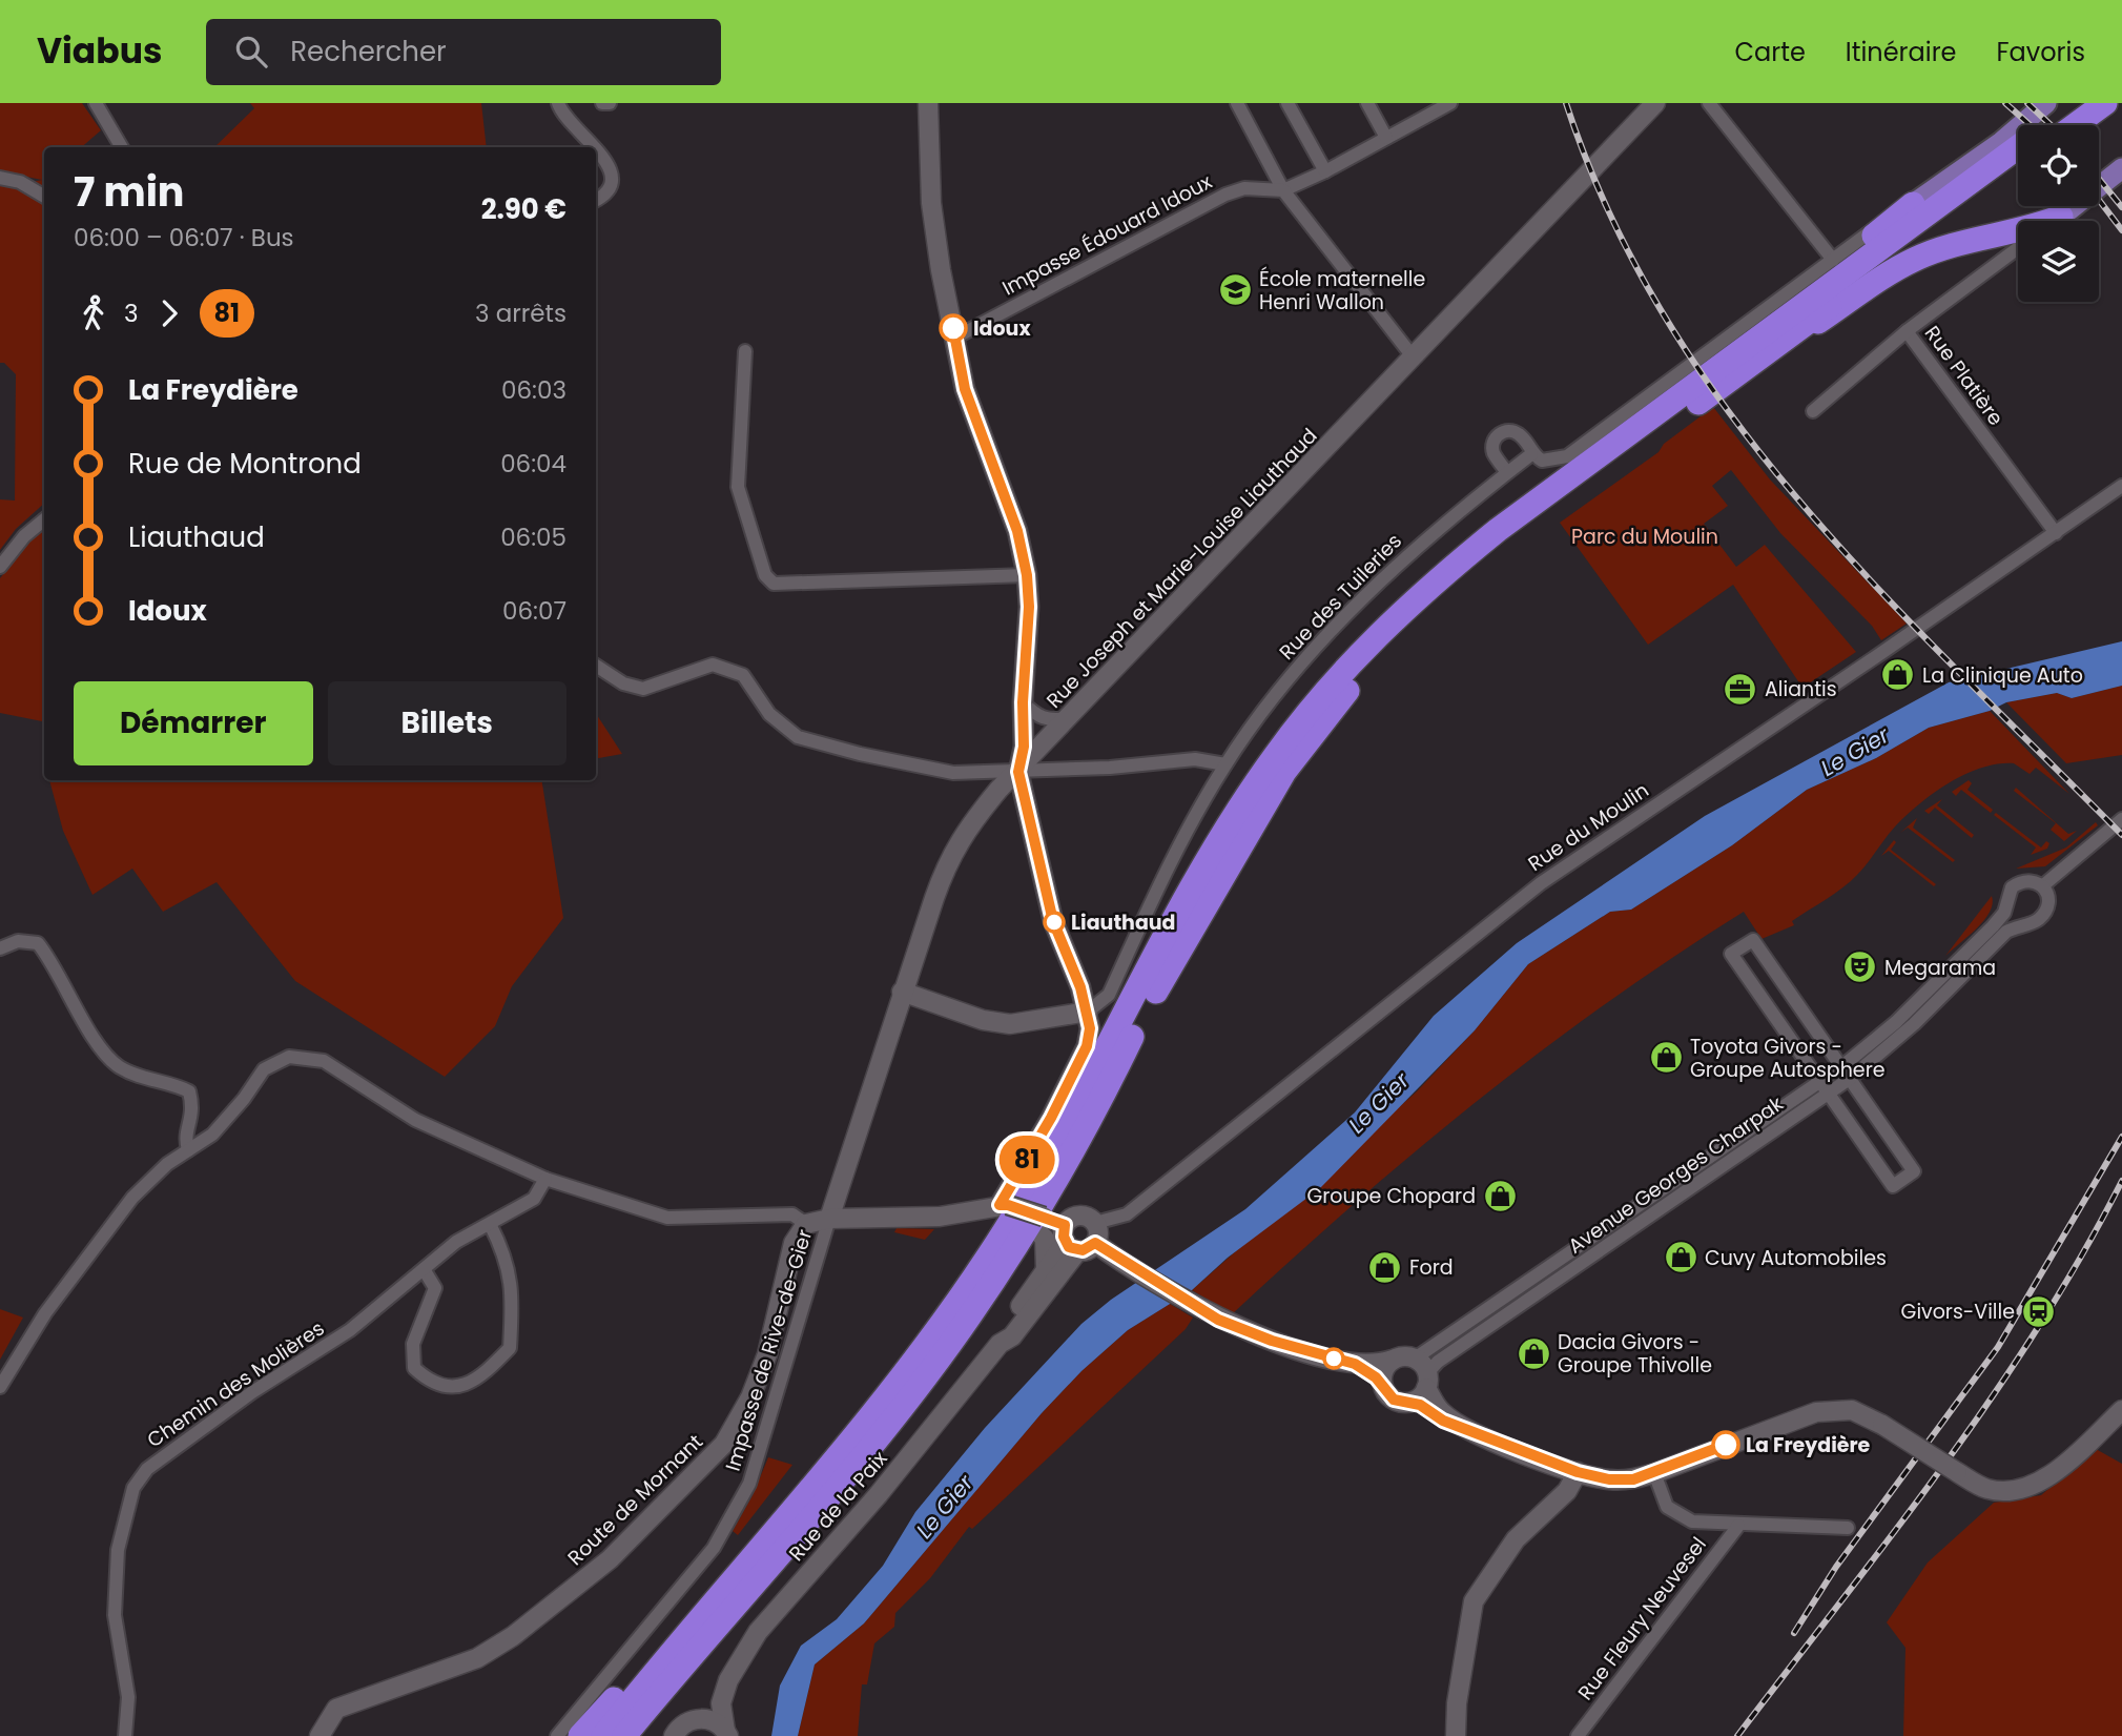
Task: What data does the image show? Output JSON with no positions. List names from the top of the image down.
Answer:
{
  "streets": {
    "main road": ["Rue Joseph et Marie-Louise Liauthaud", "Route de Mornant", "Rue de la Paix"],
    "street": [
      "Impasse Édouard Idoux",
      "Rue Platière",
      "Rue des Tuileries",
      "Rue du Moulin",
      "Avenue Georges Charpak",
      "Impasse de Rive-de-Gier",
      "Chemin des Molières",
      "Rue Fleury Neuvesel"
    ]
  },
  "crossings": [
    ["Rue Platière", "Rue du Moulin"],
    ["Rue Joseph et Marie-Louise Liauthaud", "Impasse de Rive-de-Gier"]
  ],
  "water": ["Le Gier"],
  "parks": ["Parc du Moulin"],
  "places": {
    "school or university": ["École maternelle Henri Wallon"],
    "other": ["Idoux", "Liauthaud", "La Freydière"],
    "shop": [
      "La Clinique Auto",
      "Toyota Givors - Groupe Autosphere",
      "Groupe Chopard",
      "Cuvy Automobiles",
      "Ford",
      "Dacia Givors - Groupe Thivolle"
    ],
    "office": ["Aliantis"],
    "theatre": ["Megarama"],
    "station": ["Givors-Ville"]
  },
  "lines": ["bus line 81"],
  "page": {
    "header": "Viabus",
    "search": "Rechercher",
    "nav": ["Carte", "Itinéraire", "Favoris"],
    "on_map": "81",
    "heading": ["7 min", "06:00 – 06:07 · Bus", "2.90 €"],
    "legs": ["3", "81", "3 arrêts"],
    "list": [
      {
        "name": "La Freydière",
        "value": "06:03"
      },
      {
        "name": "Rue de Montrond",
        "value": "06:04"
      },
      {
        "name": "Liauthaud",
        "value": "06:05"
      },
      {
        "name": "Idoux",
        "value": "06:07"
      }
    ],
    "buttons": ["Démarrer", "Billets"]
  }
}
